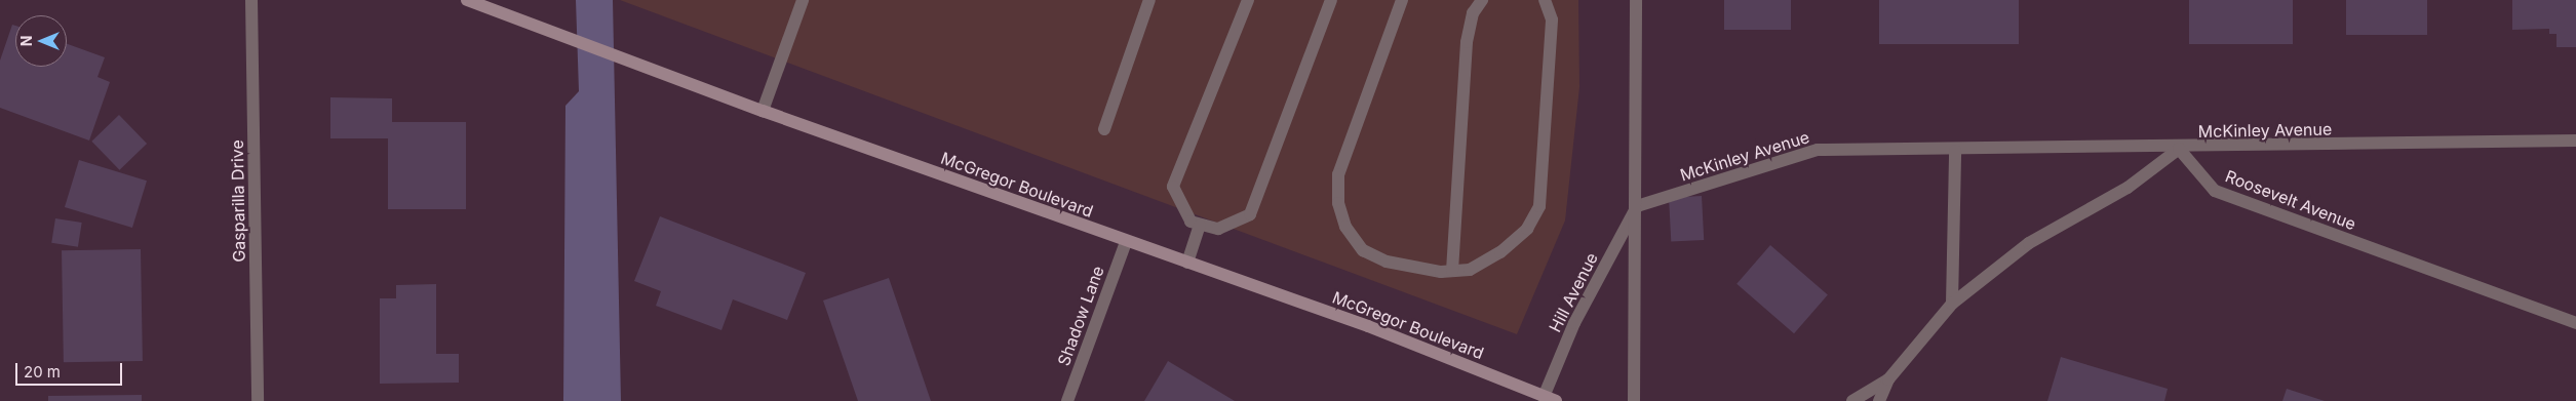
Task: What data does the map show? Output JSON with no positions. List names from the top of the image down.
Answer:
{
  "streets": {
    "main road": ["McGregor Boulevard"],
    "street": [
      "McKinley Avenue",
      "Roosevelt Avenue",
      "Gasparilla Drive",
      "Hill Avenue",
      "Shadow Lane"
    ]
  },
  "crossings": [
    ["McKinley Avenue", "Roosevelt Avenue"],
    ["McKinley Avenue", "Hill Avenue"],
    ["McGregor Boulevard", "Hill Avenue"],
    ["McGregor Boulevard", "Shadow Lane"]
  ],
  "scale_bar": "20 m",
  "north": "left"
}
